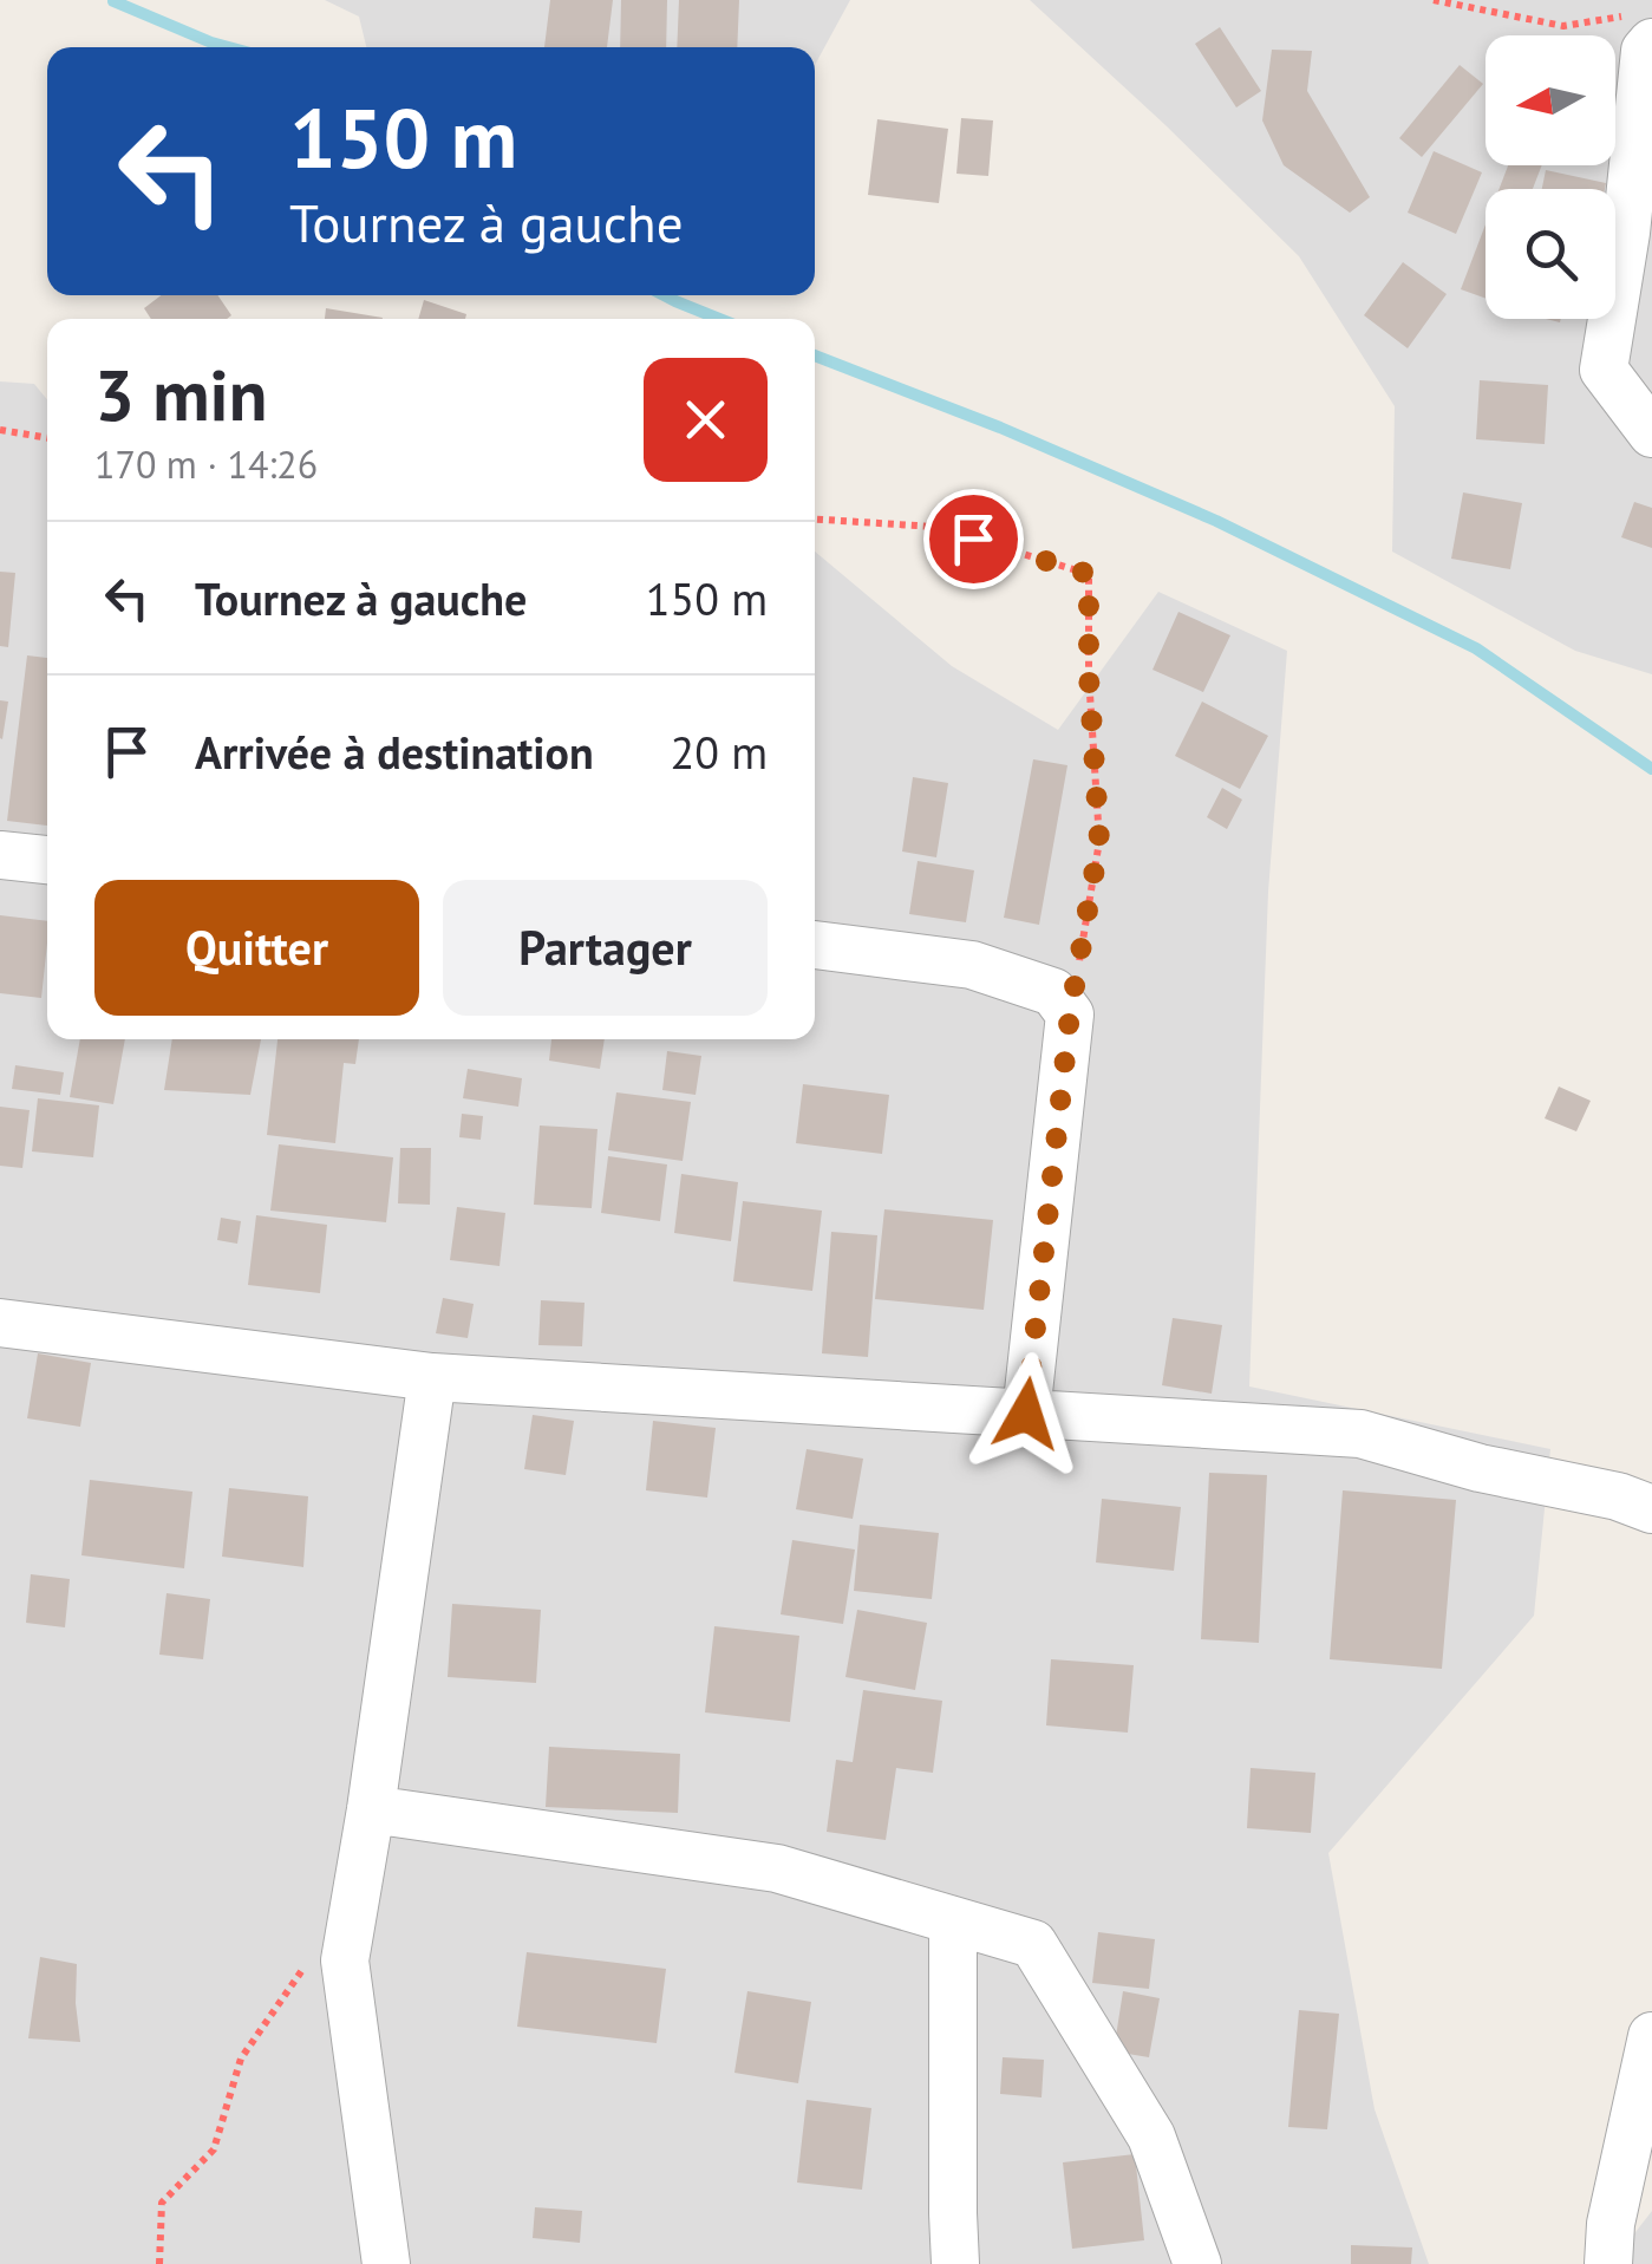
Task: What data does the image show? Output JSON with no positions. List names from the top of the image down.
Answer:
{
  "north": "left",
  "page": {
    "turn": ["150 m", "Tournez à gauche"],
    "heading": ["3 min", "170 m · 14:26"],
    "list": [
      {
        "name": "Tournez à gauche",
        "value": "150 m"
      },
      {
        "name": "Arrivée à destination",
        "value": "20 m"
      }
    ],
    "buttons": ["Quitter", "Partager"]
  }
}
